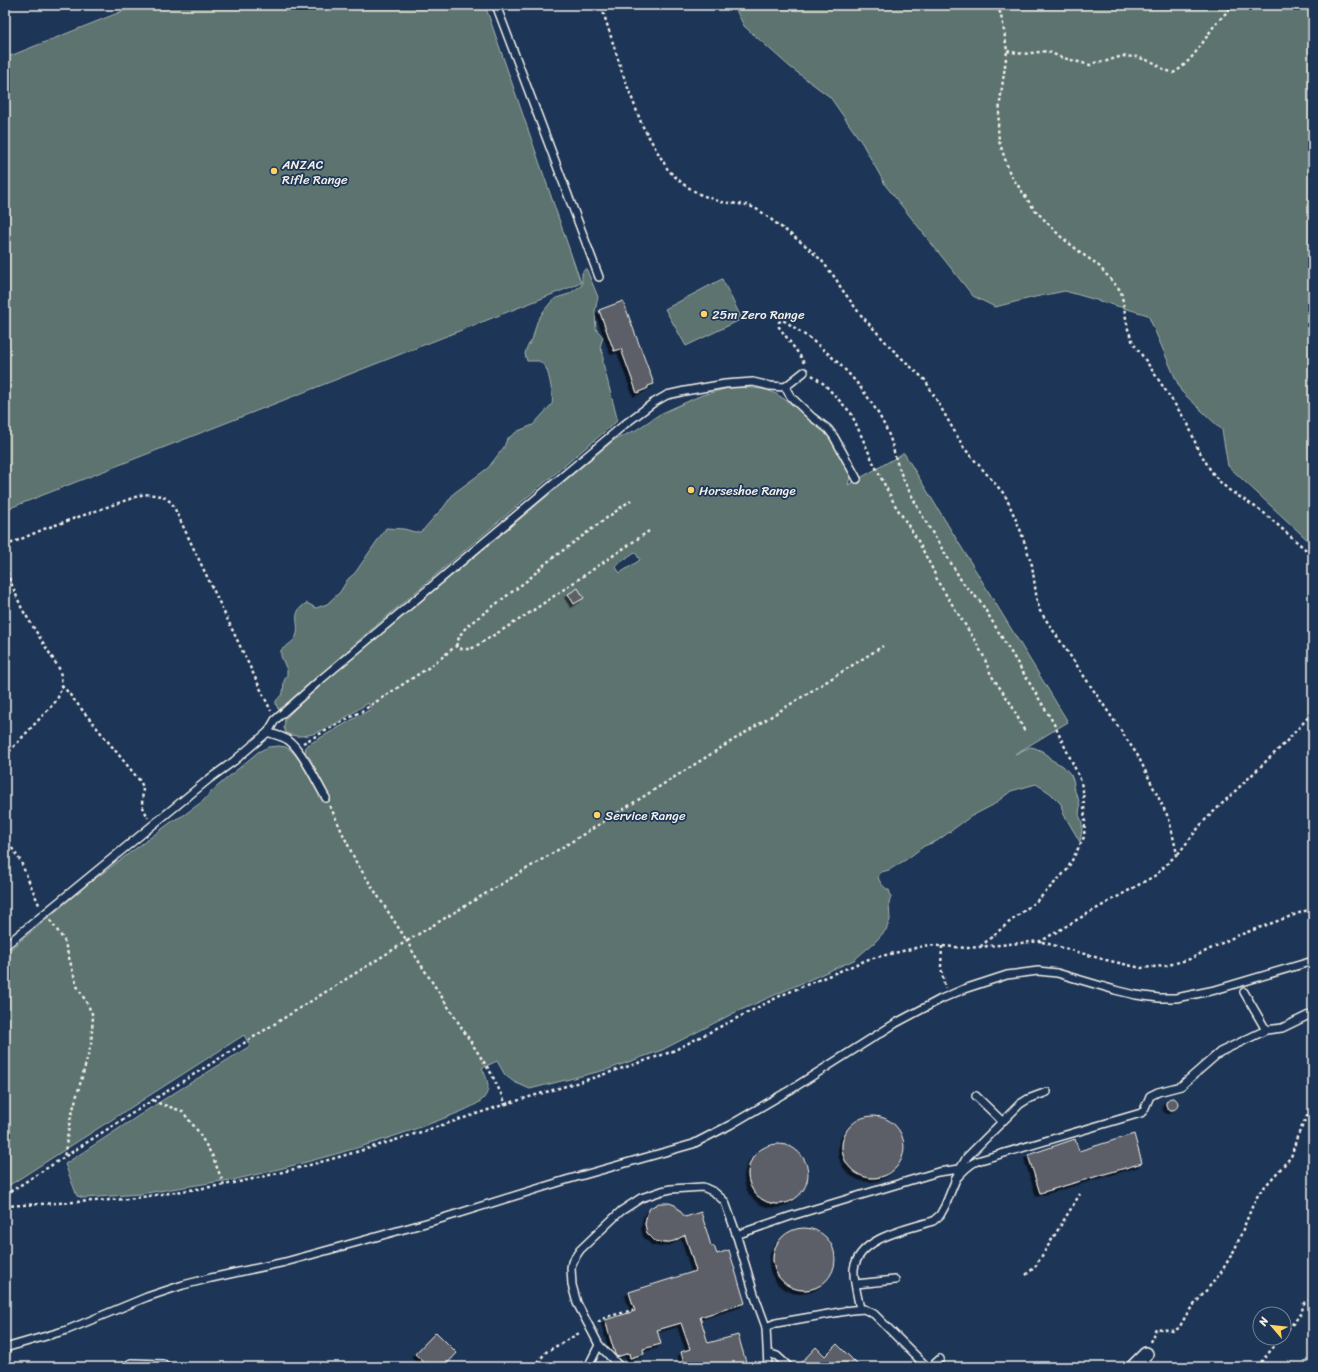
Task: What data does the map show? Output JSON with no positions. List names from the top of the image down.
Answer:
{
  "places": [
    "ANZAC Rifle Range",
    "25m Zero Range",
    "Horseshoe Range",
    "Service Range"
  ],
  "north": "top left"
}
